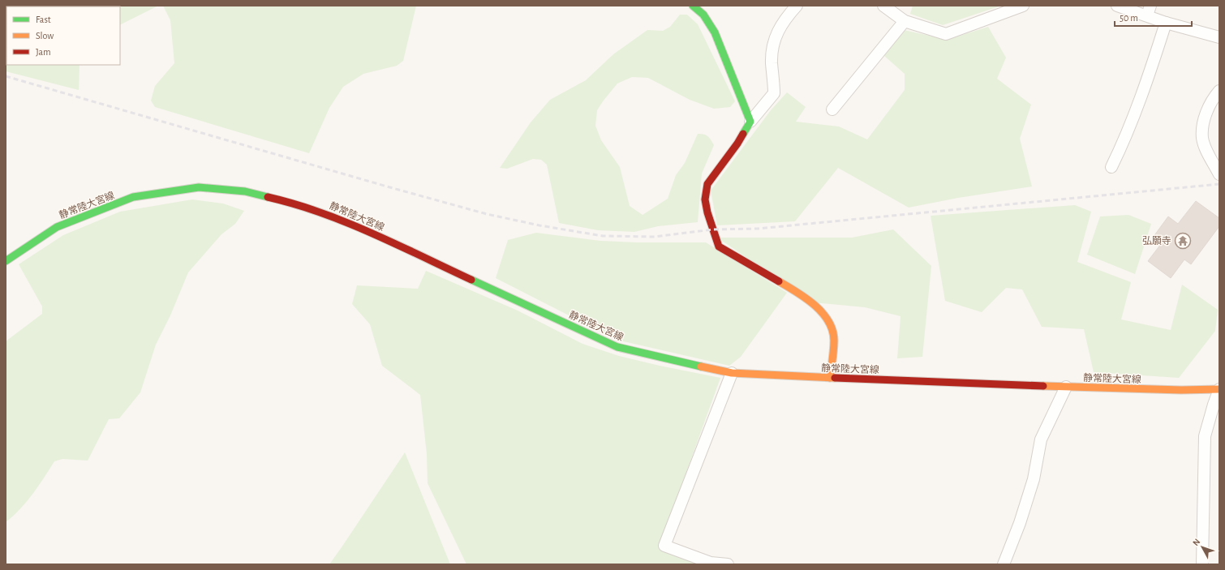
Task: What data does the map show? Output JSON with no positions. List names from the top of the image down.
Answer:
{
  "streets": {
    "main road": ["静常陸大宮線"]
  },
  "places": {
    "temple": ["弘願寺"]
  },
  "legend": ["Fast", "Slow", "Jam"],
  "scale_bar": "50 m",
  "north": "top left"
}
